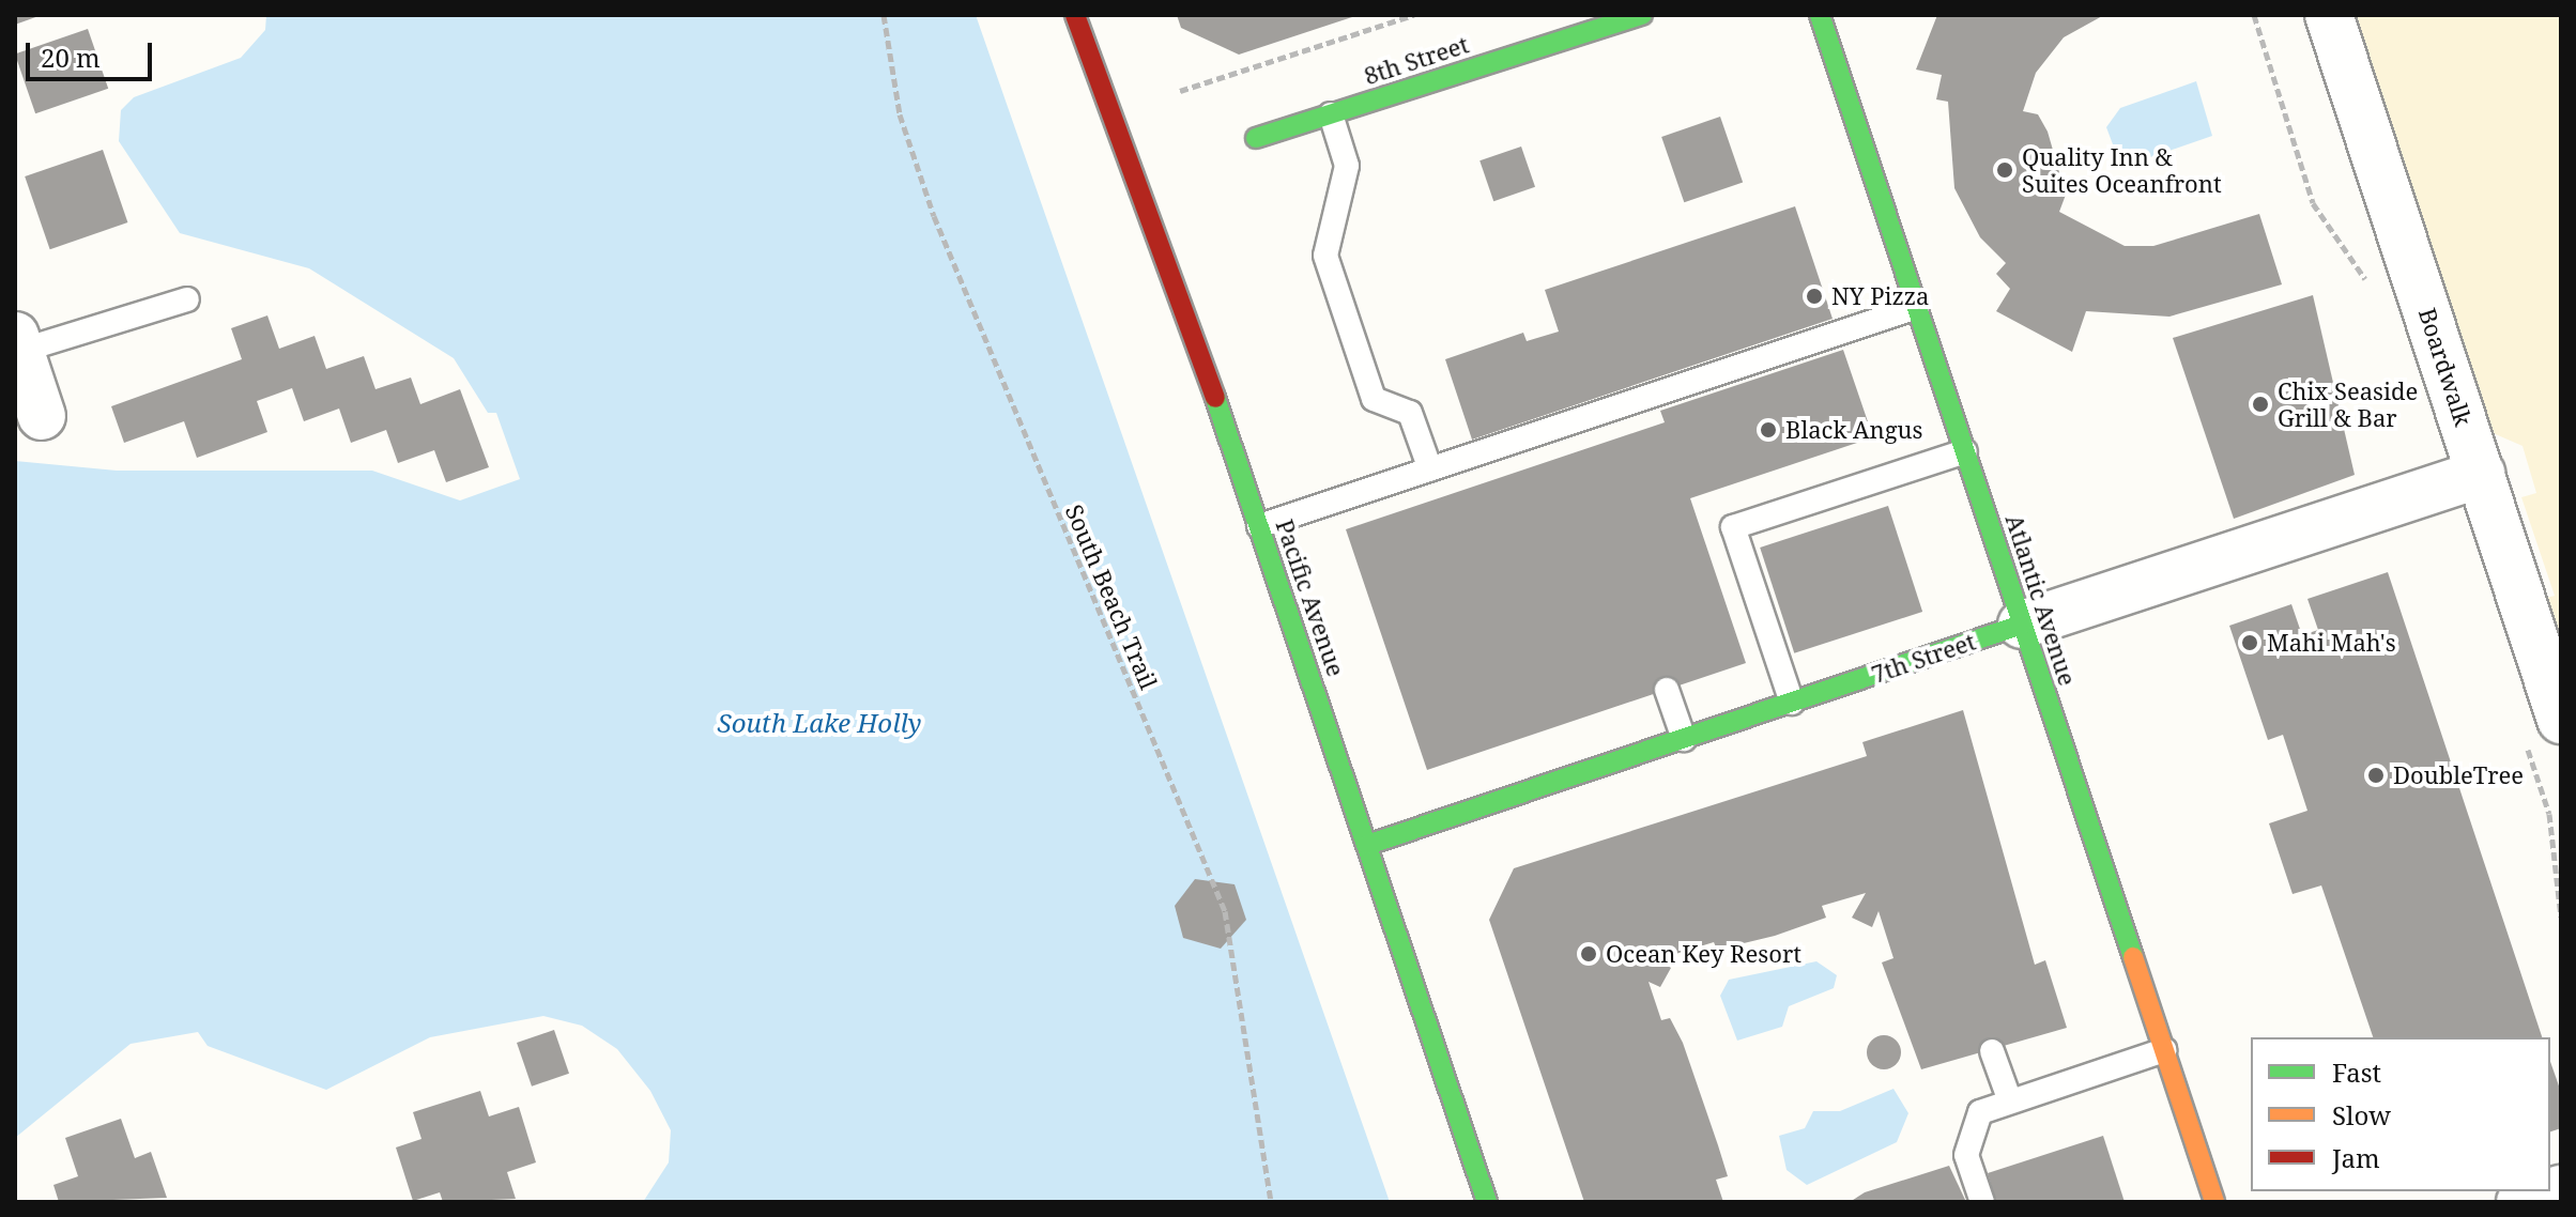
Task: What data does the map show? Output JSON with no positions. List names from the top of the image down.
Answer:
{
  "streets": {
    "main road": [
      "8th Street",
      "Pacific Avenue",
      "Atlantic Avenue",
      "7th Street"
    ],
    "street": ["Boardwalk"],
    "path": ["South Beach Trail"]
  },
  "crossings": [
    ["Boardwalk", "7th Street"],
    ["Pacific Avenue", "7th Street"],
    ["Atlantic Avenue", "7th Street"]
  ],
  "water": ["South Lake Holly"],
  "places": [
    "Quality Inn & Suites Oceanfront",
    "NY Pizza",
    "Chix Seaside Grill & Bar",
    "Black Angus",
    "Mahi Mah's",
    "DoubleTree",
    "Ocean Key Resort"
  ],
  "legend": ["Fast", "Slow", "Jam"],
  "scale_bar": "20 m"
}
